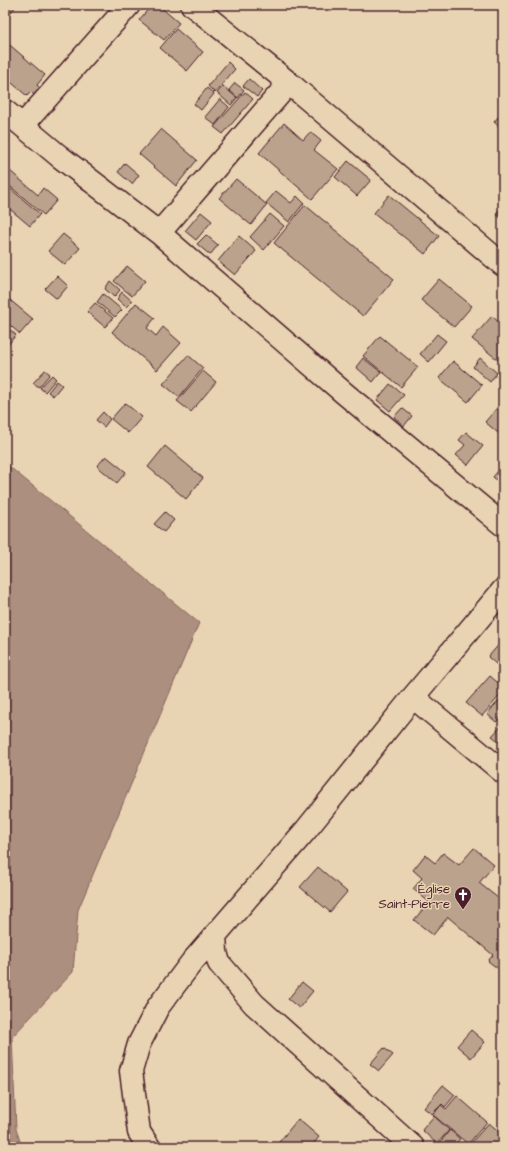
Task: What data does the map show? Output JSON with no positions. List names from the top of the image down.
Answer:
{
  "places": {
    "church": ["Église Saint-Pierre"]
  }
}
